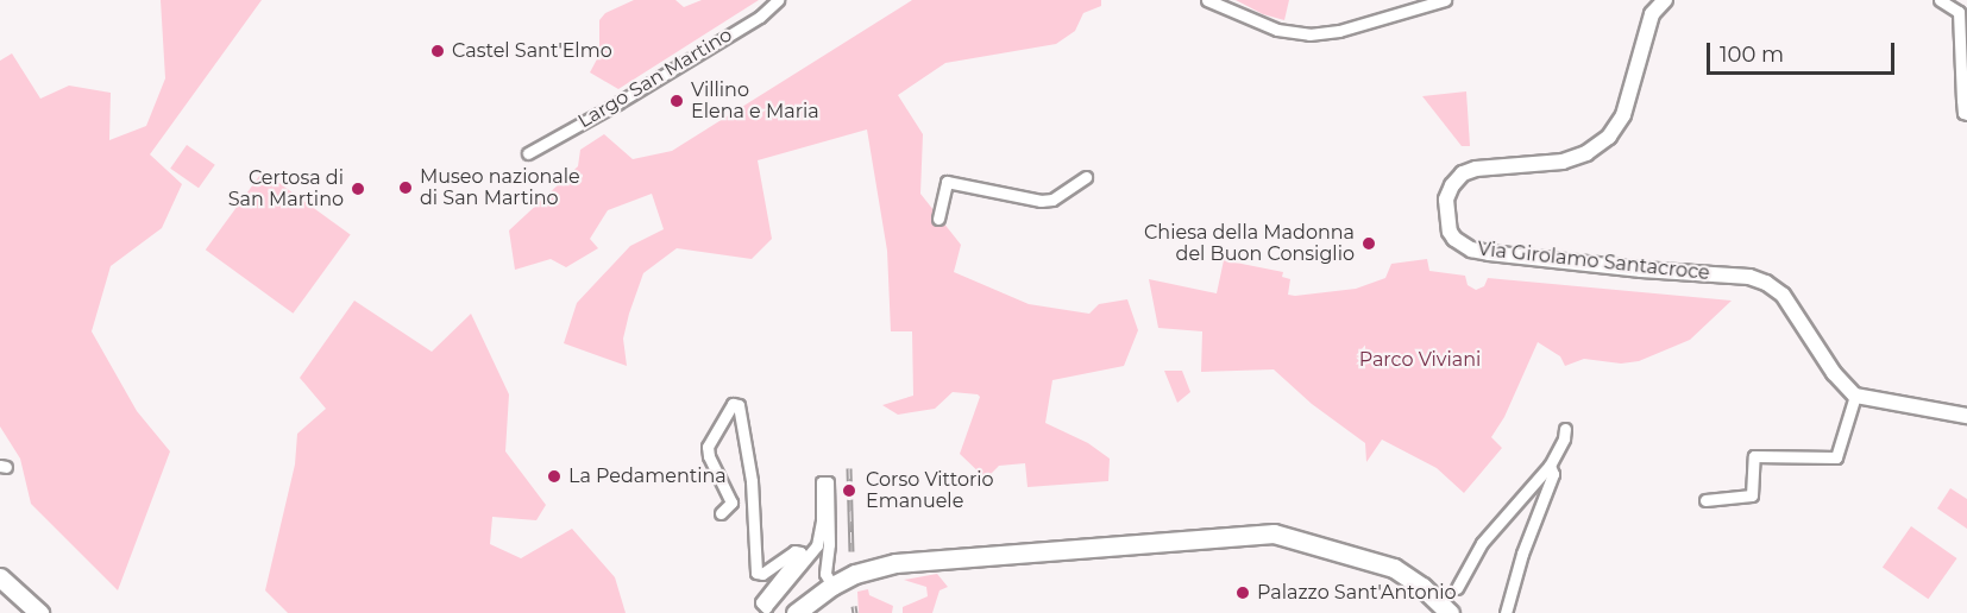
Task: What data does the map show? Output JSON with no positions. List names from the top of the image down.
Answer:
{
  "streets": {
    "street": ["Largo San Martino", "Via Girolamo Santacroce"]
  },
  "parks": ["Parco Viviani"],
  "places": [
    "Castel Sant'Elmo",
    "Villino Elena e Maria",
    "Museo nazionale di San Martino",
    "Certosa di San Martino",
    "Chiesa della Madonna del Buon Consiglio",
    "La Pedamentina",
    "Corso Vittorio Emanuele",
    "Palazzo Sant'Antonio"
  ],
  "scale_bar": "100 m"
}
